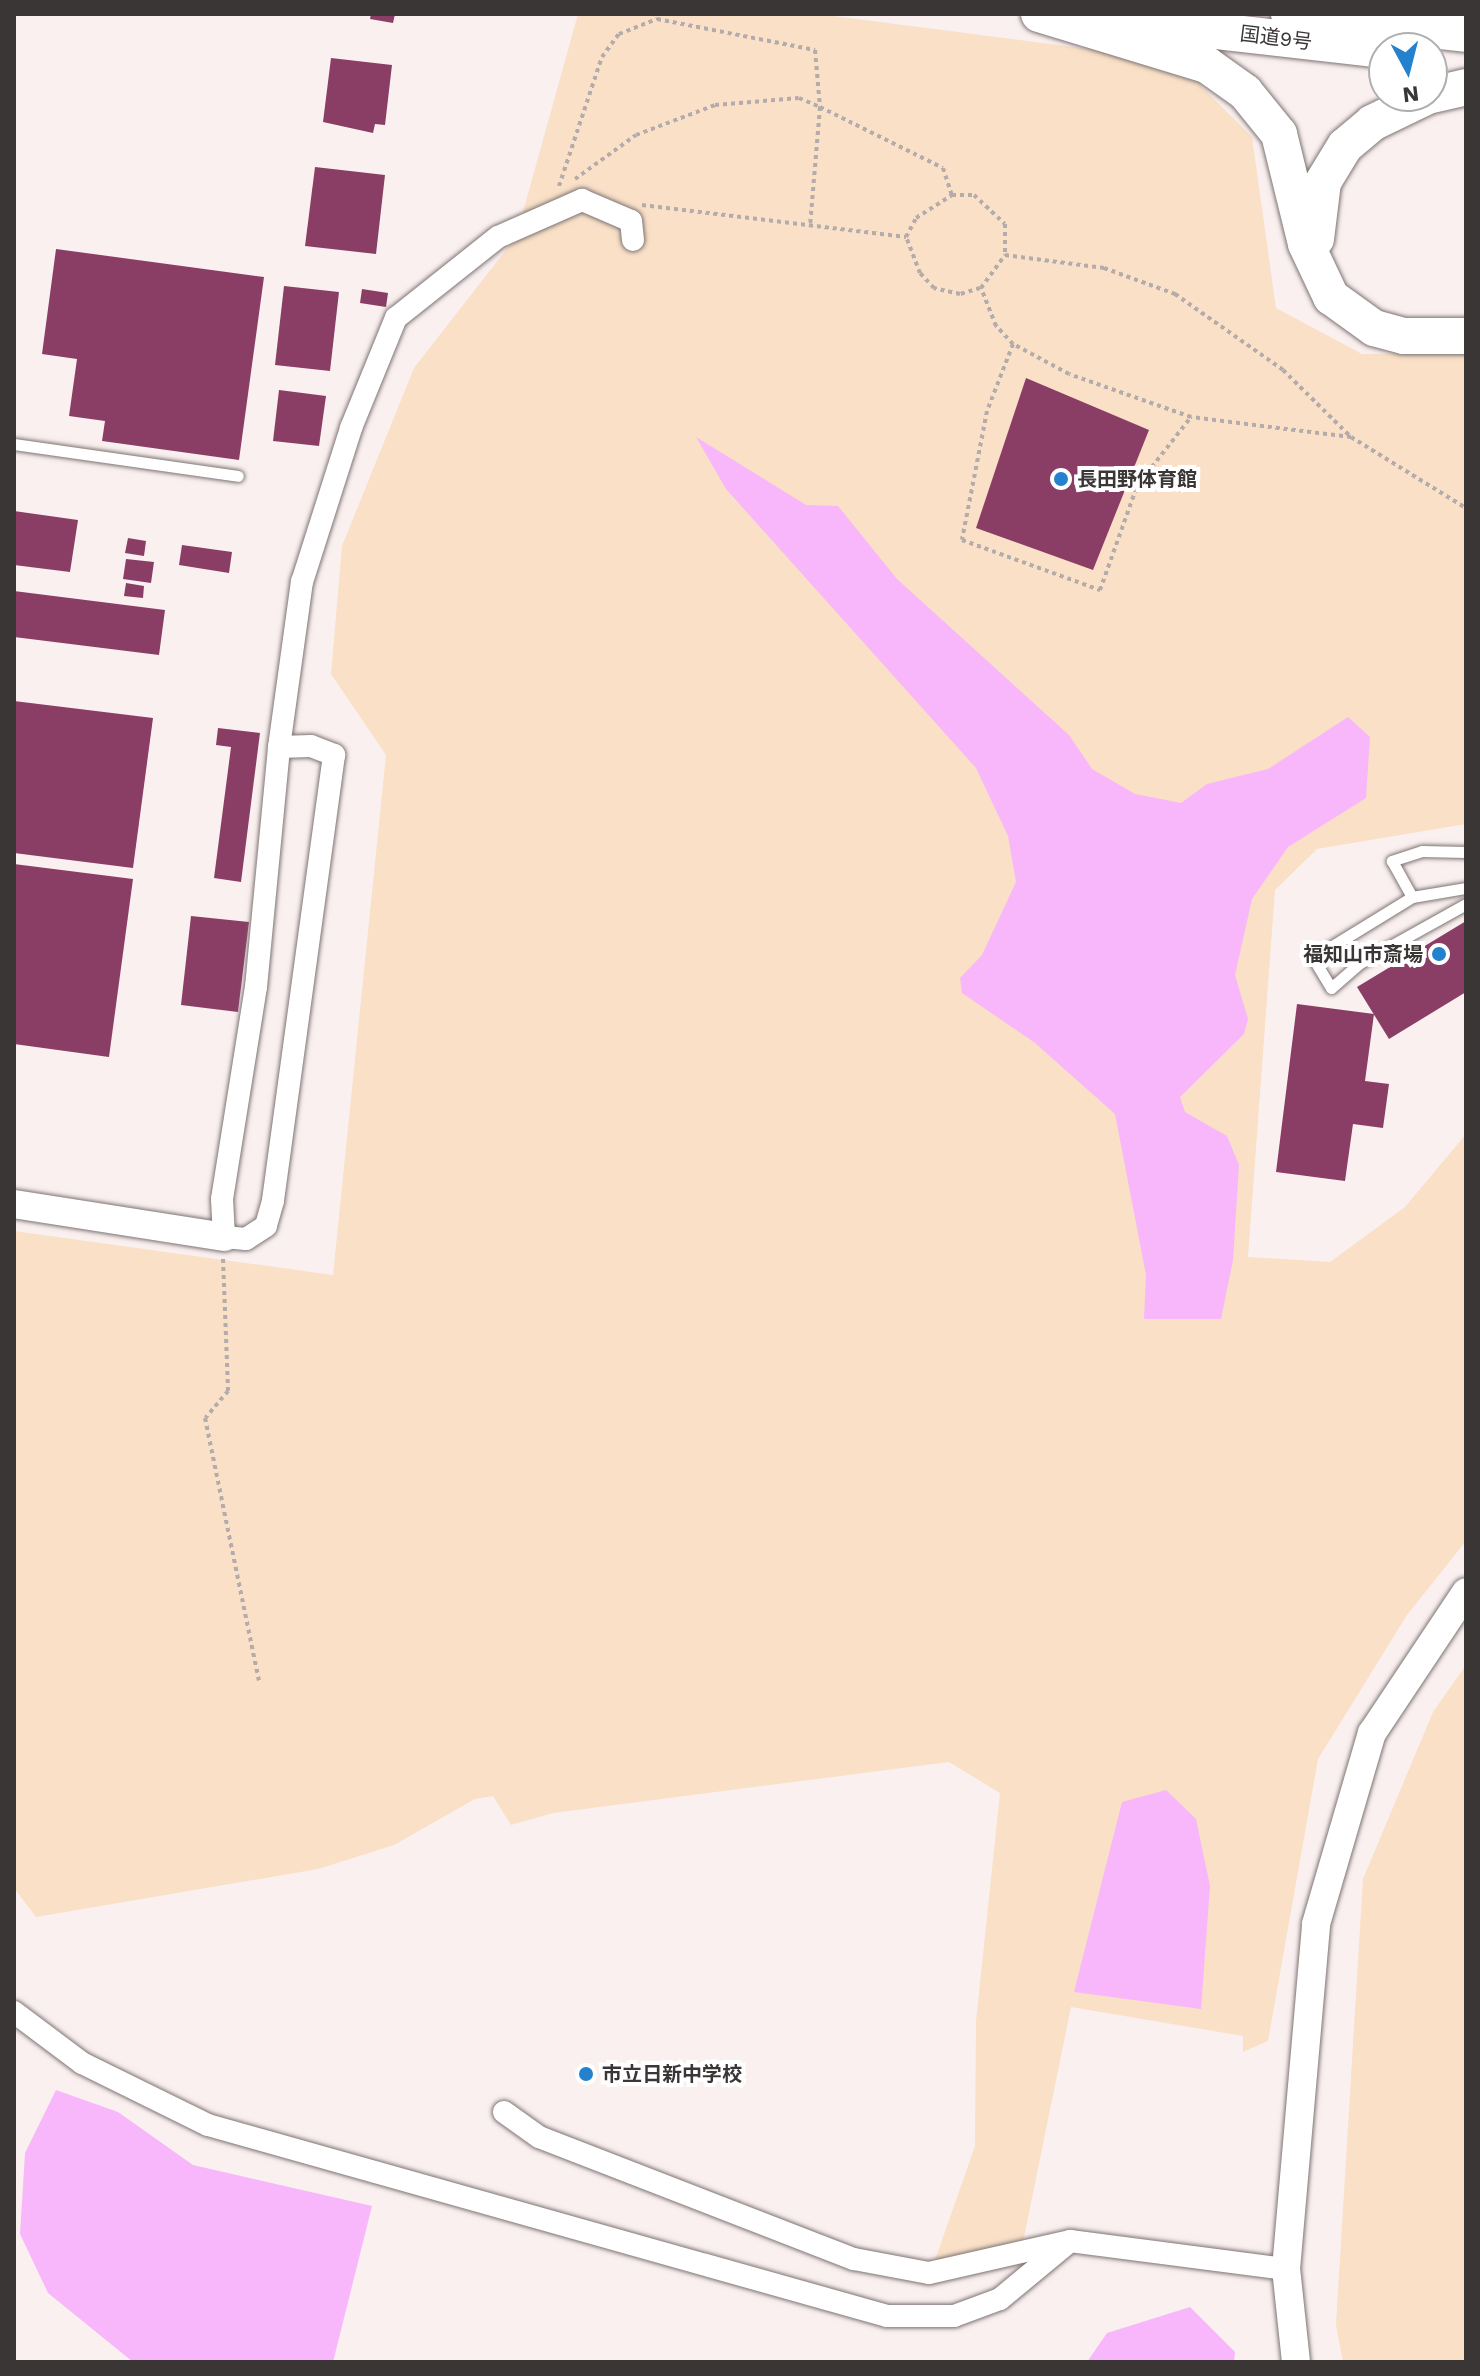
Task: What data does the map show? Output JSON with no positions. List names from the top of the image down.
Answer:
{
  "streets": {
    "highway": ["国道9号"]
  },
  "places": ["長田野体育館", "福知山市斎場", "市立日新中学校"],
  "north": "bottom"
}
